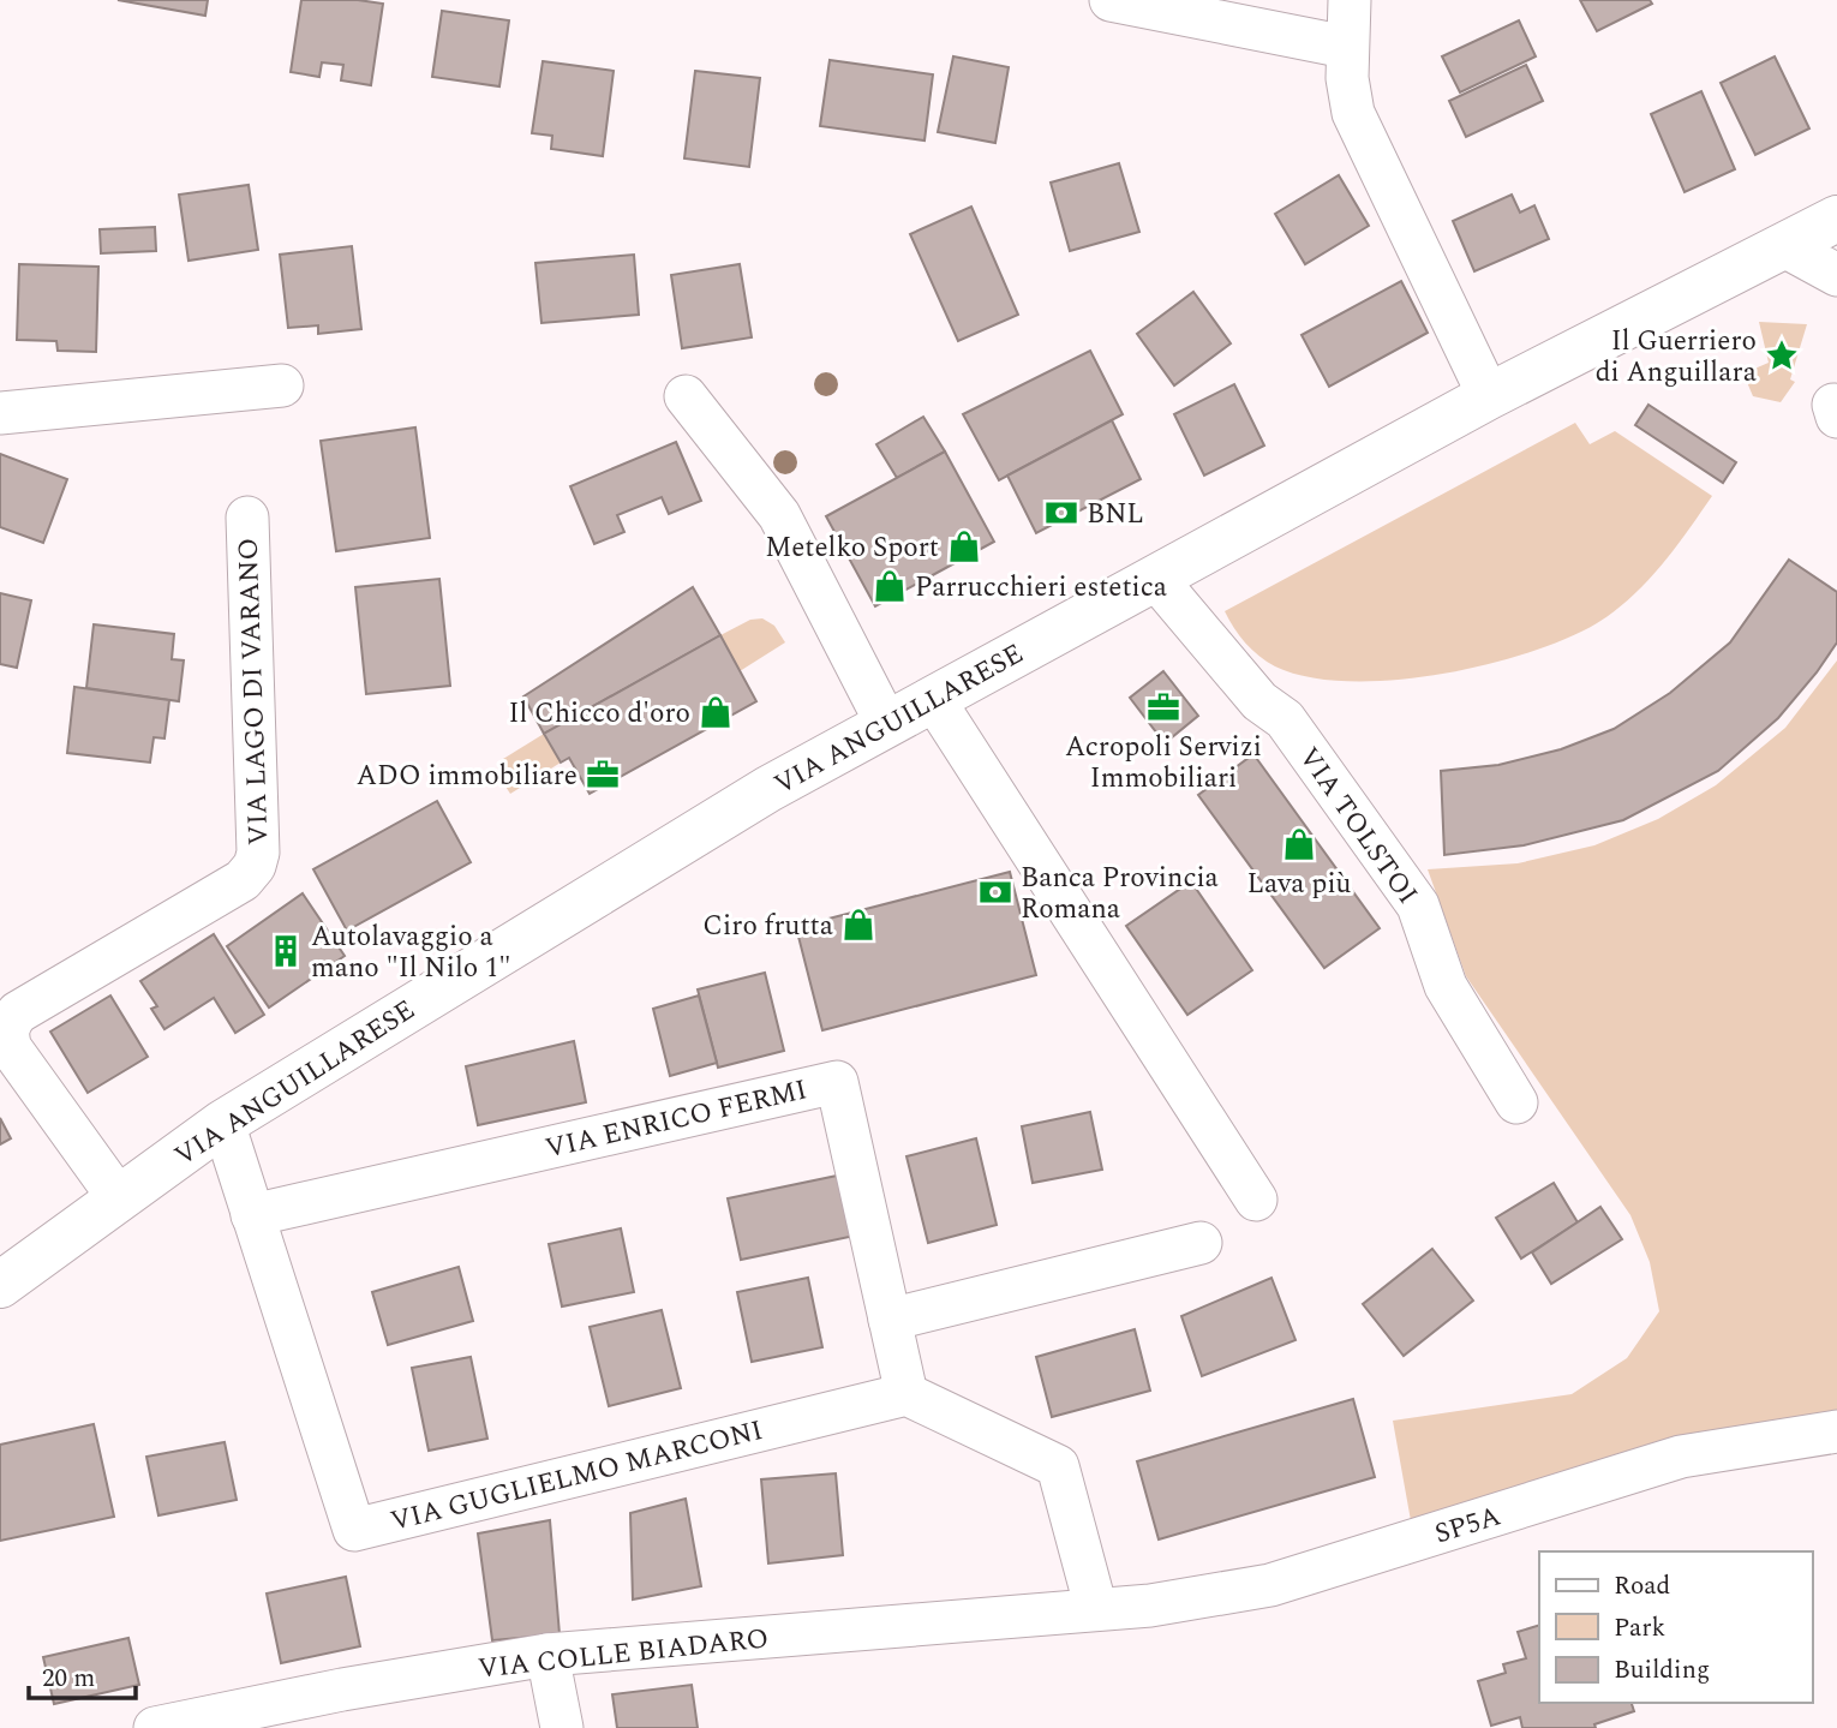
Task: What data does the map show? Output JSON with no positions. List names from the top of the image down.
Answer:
{
  "streets": {
    "main road": ["VIA ANGUILLARESE"],
    "street": [
      "VIA LAGO DI VARANO",
      "VIA TOLSTOI",
      "VIA ENRICO FERMI",
      "VIA GUGLIELMO MARCONI",
      "SP5A",
      "VIA COLLE BIADARO"
    ]
  },
  "crossings": [
    ["VIA LAGO DI VARANO", "VIA ANGUILLARESE"],
    ["VIA ANGUILLARESE", "VIA TOLSTOI"],
    ["VIA ANGUILLARESE", "VIA GUGLIELMO MARCONI"],
    ["VIA ENRICO FERMI", "VIA GUGLIELMO MARCONI"],
    ["SP5A", "VIA COLLE BIADARO"]
  ],
  "places": {
    "place": ["Il Guerriero di Anguillara"],
    "bank": ["BNL", "Banca Provincia Romana"],
    "shop": [
      "Metelko Sport",
      "Parrucchieri estetica",
      "Il Chicco d'oro",
      "Lava più",
      "Ciro frutta"
    ],
    "office": ["Acropoli Servizi Immobiliari", "ADO immobiliare"],
    "building": ["Autolavaggio a mano \"Il Nilo 1\""]
  },
  "legend": ["Road", "Park", "Building"],
  "scale_bar": "20 m"
}
